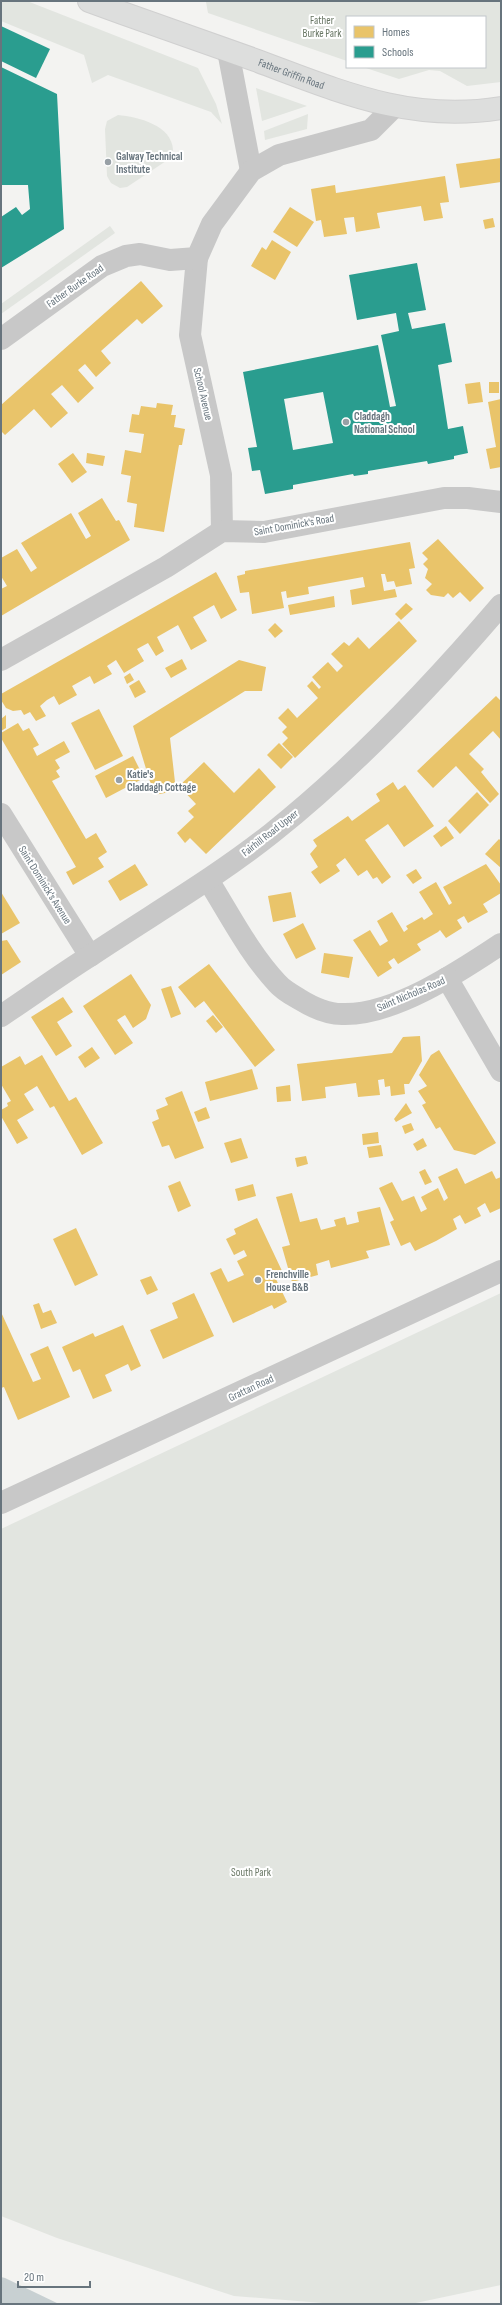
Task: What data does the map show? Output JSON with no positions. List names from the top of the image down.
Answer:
{
  "streets": {
    "main road": ["Father Griffin Road"],
    "street": [
      "Father Burke Road",
      "School Avenue",
      "Saint Dominick's Road",
      "Fairhill Road Upper",
      "Saint Dominick's Avenue",
      "Saint Nicholas Road",
      "Grattan Road"
    ]
  },
  "crossings": [
    ["Father Burke Road", "School Avenue"],
    ["School Avenue", "Saint Dominick's Road"],
    ["Fairhill Road Upper", "Saint Dominick's Avenue"],
    ["Fairhill Road Upper", "Saint Nicholas Road"]
  ],
  "parks": ["Father Burke Park", "South Park"],
  "places": [
    "Galway Technical Institute",
    "Claddagh National School",
    "Katie's Claddagh Cottage",
    "Frenchville House B&B"
  ],
  "legend": ["Homes", "Schools"],
  "scale_bar": "20 m"
}
